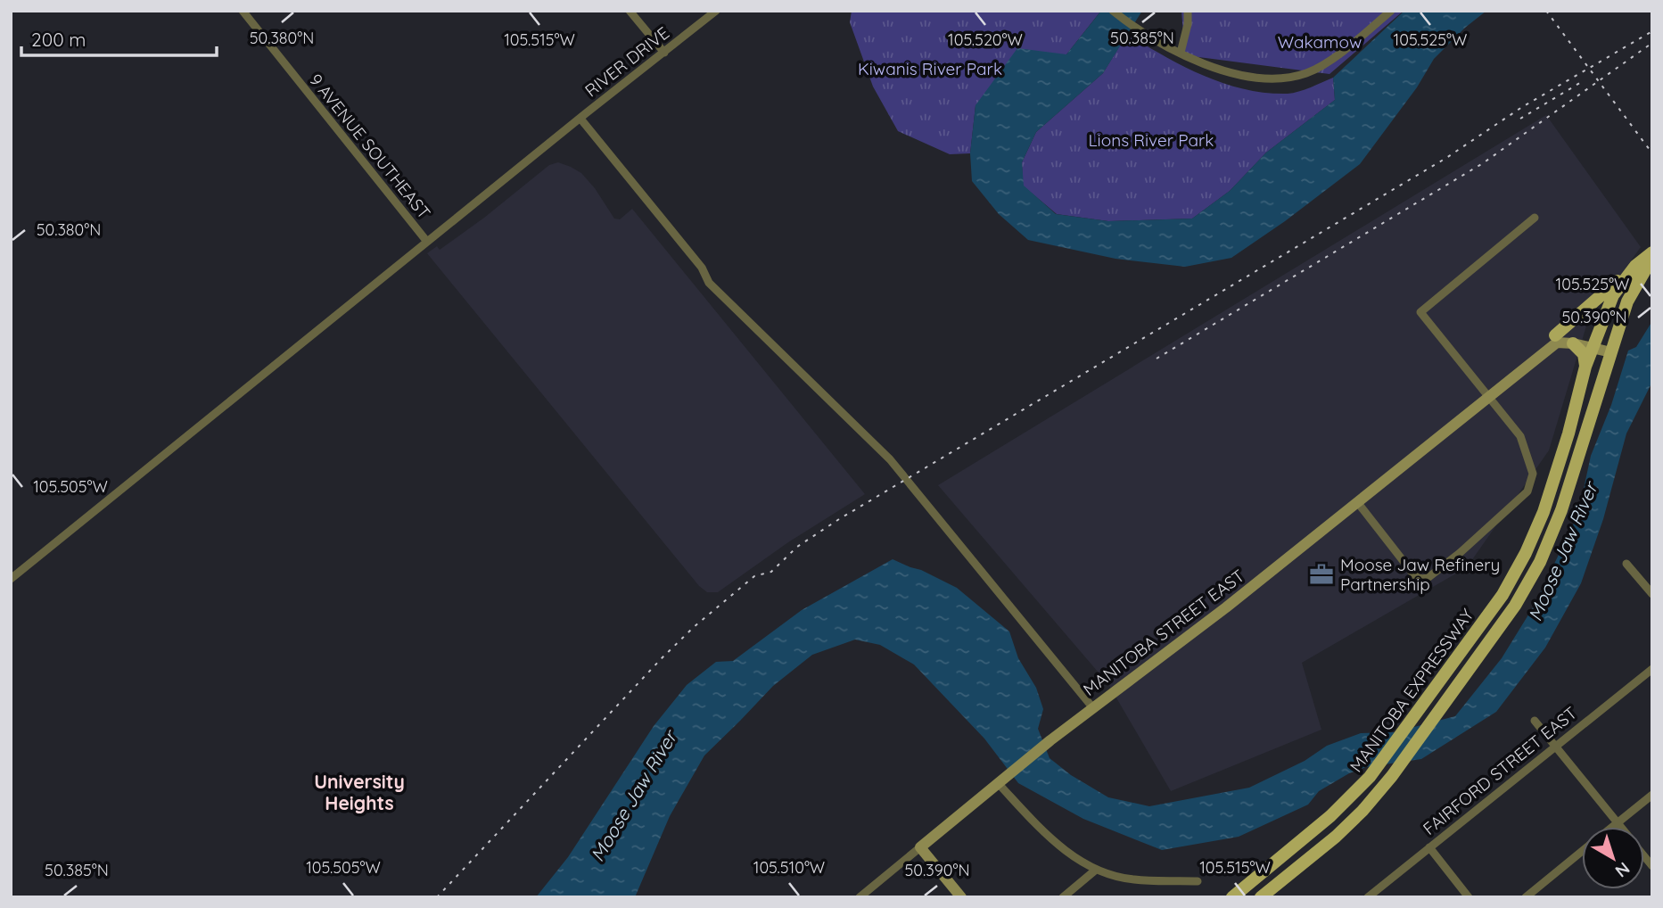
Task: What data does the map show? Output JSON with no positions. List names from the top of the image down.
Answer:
{
  "streets": {
    "main road": ["MANITOBA EXPRESSWAY"],
    "street": [
      "RIVER DRIVE",
      "9 AVENUE SOUTHEAST",
      "MANITOBA STREET EAST",
      "FAIRFORD STREET EAST"
    ]
  },
  "crossings": [
    ["RIVER DRIVE", "9 AVENUE SOUTHEAST"]
  ],
  "districts": ["University Heights"],
  "water": ["Moose Jaw River"],
  "parks": ["Wakamow", "Kiwanis River Park", "Lions River Park"],
  "places": {
    "office": ["Moose Jaw Refinery Partnership"]
  },
  "scale_bar": "200 m",
  "north": "bottom right",
  "coordinates": [
    "50.380°N",
    "50.385°N",
    "105.515°W",
    "105.520°W",
    "105.525°W",
    "50.390°N",
    "105.505°W",
    "105.510°W"
  ]
}
